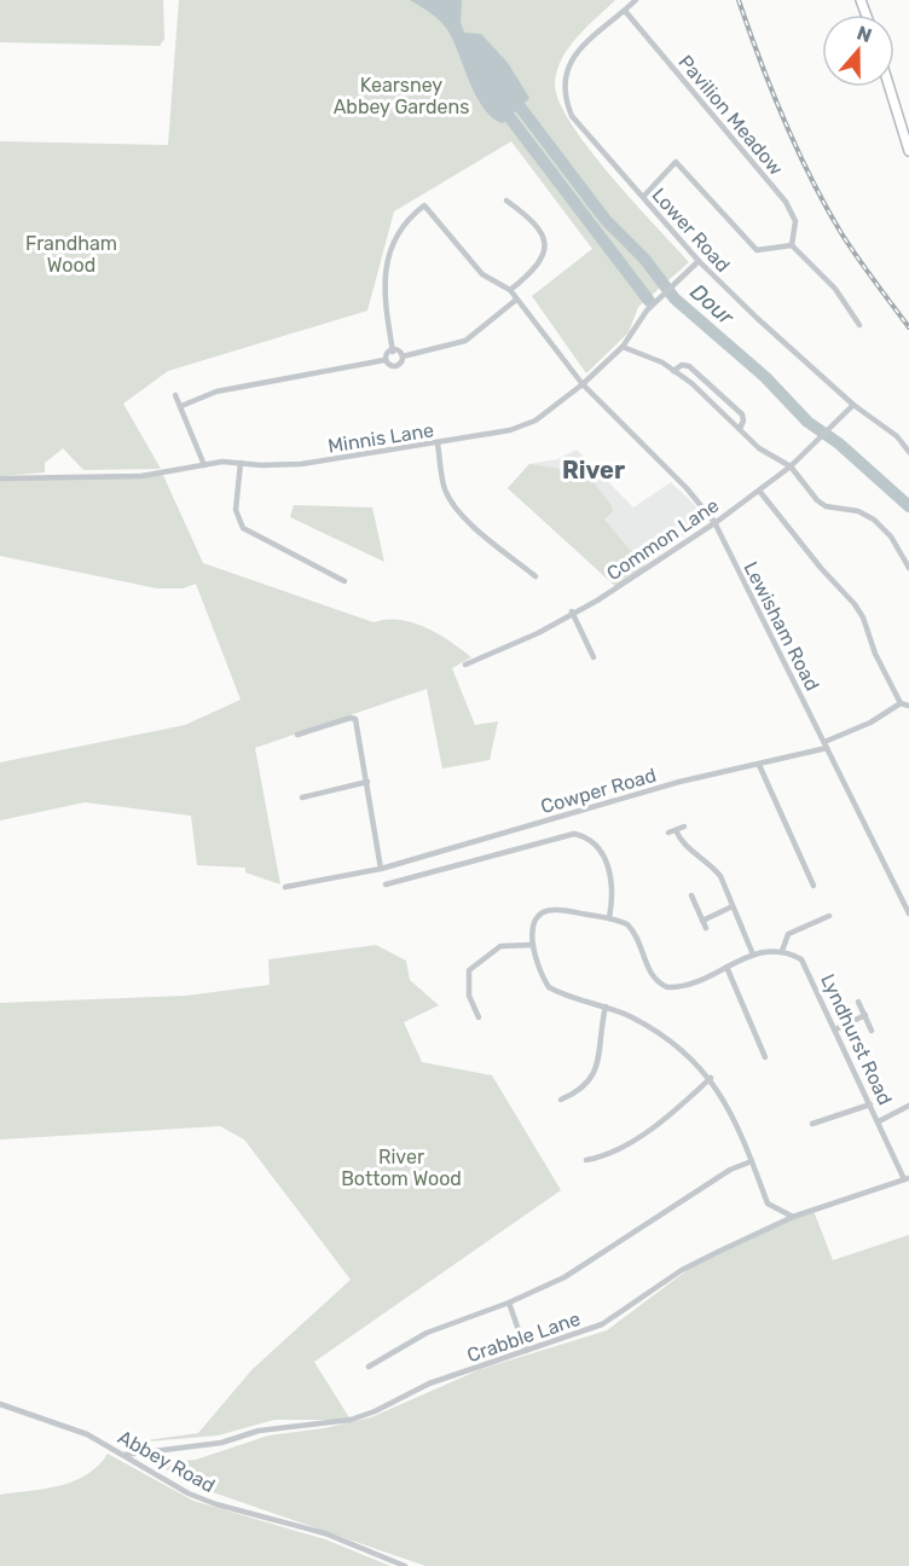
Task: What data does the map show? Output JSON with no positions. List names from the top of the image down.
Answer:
{
  "streets": {
    "street": [
      "Pavilion Meadow",
      "Lower Road",
      "Minnis Lane",
      "Common Lane",
      "Lewisham Road",
      "Cowper Road",
      "Lyndhurst Road",
      "Crabble Lane",
      "Abbey Road"
    ]
  },
  "crossings": [
    ["Pavilion Meadow", "Lower Road"],
    ["Lower Road", "Minnis Lane"],
    ["Lower Road", "Common Lane"],
    ["Minnis Lane", "Lewisham Road"],
    ["Common Lane", "Lewisham Road"],
    ["Lewisham Road", "Cowper Road"],
    ["Lyndhurst Road", "Crabble Lane"],
    ["Crabble Lane", "Abbey Road"]
  ],
  "districts": ["River"],
  "water": ["Dour"],
  "parks": ["Kearsney Abbey Gardens", "Frandham Wood", "River Bottom Wood"],
  "north": "top"
}
